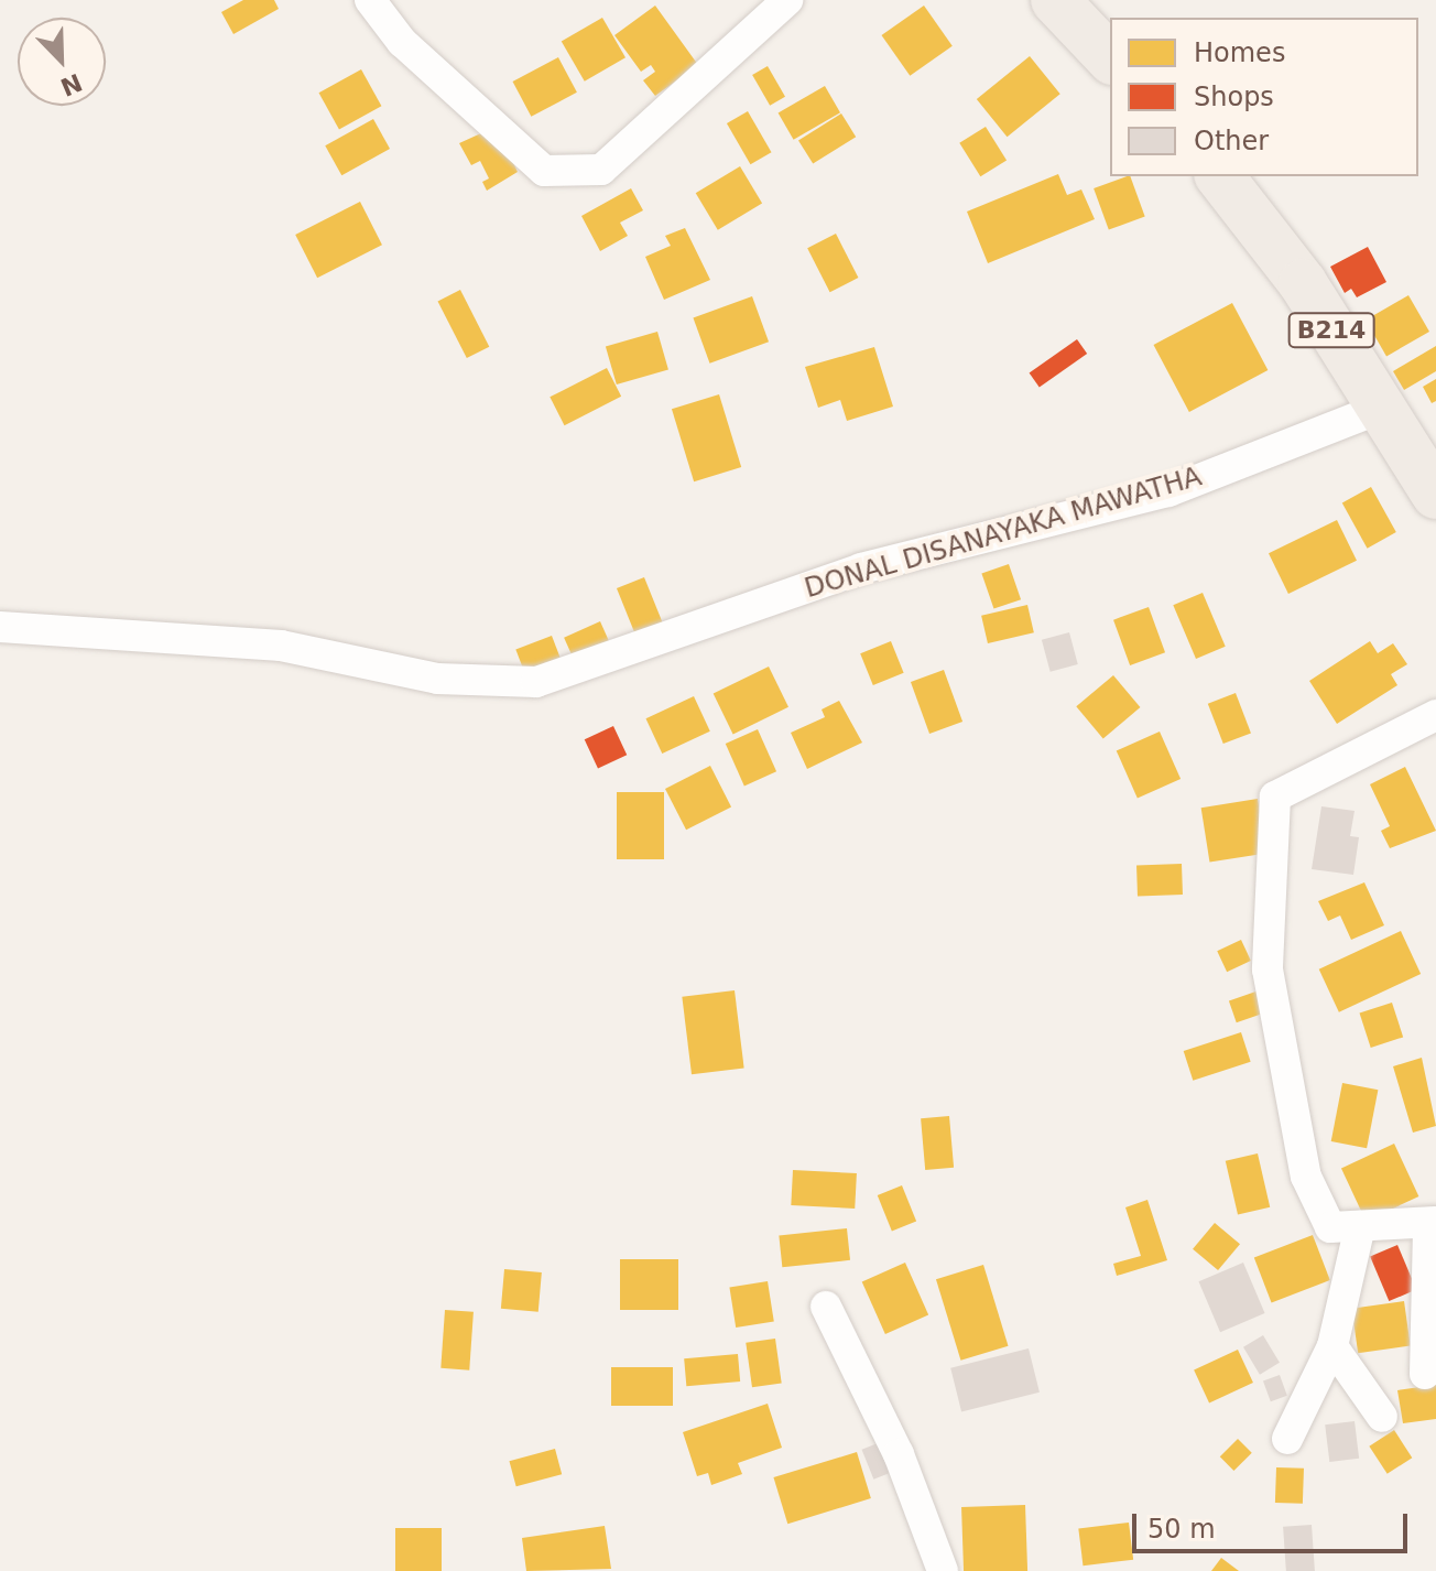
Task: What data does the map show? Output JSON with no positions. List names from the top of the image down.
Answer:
{
  "streets": {
    "main road": ["B214"],
    "street": ["DONAL DISANAYAKA MAWATHA"]
  },
  "crossings": [
    ["B214", "DONAL DISANAYAKA MAWATHA"]
  ],
  "legend": ["Homes", "Shops", "Other"],
  "scale_bar": "50 m",
  "north": "bottom right"
}
